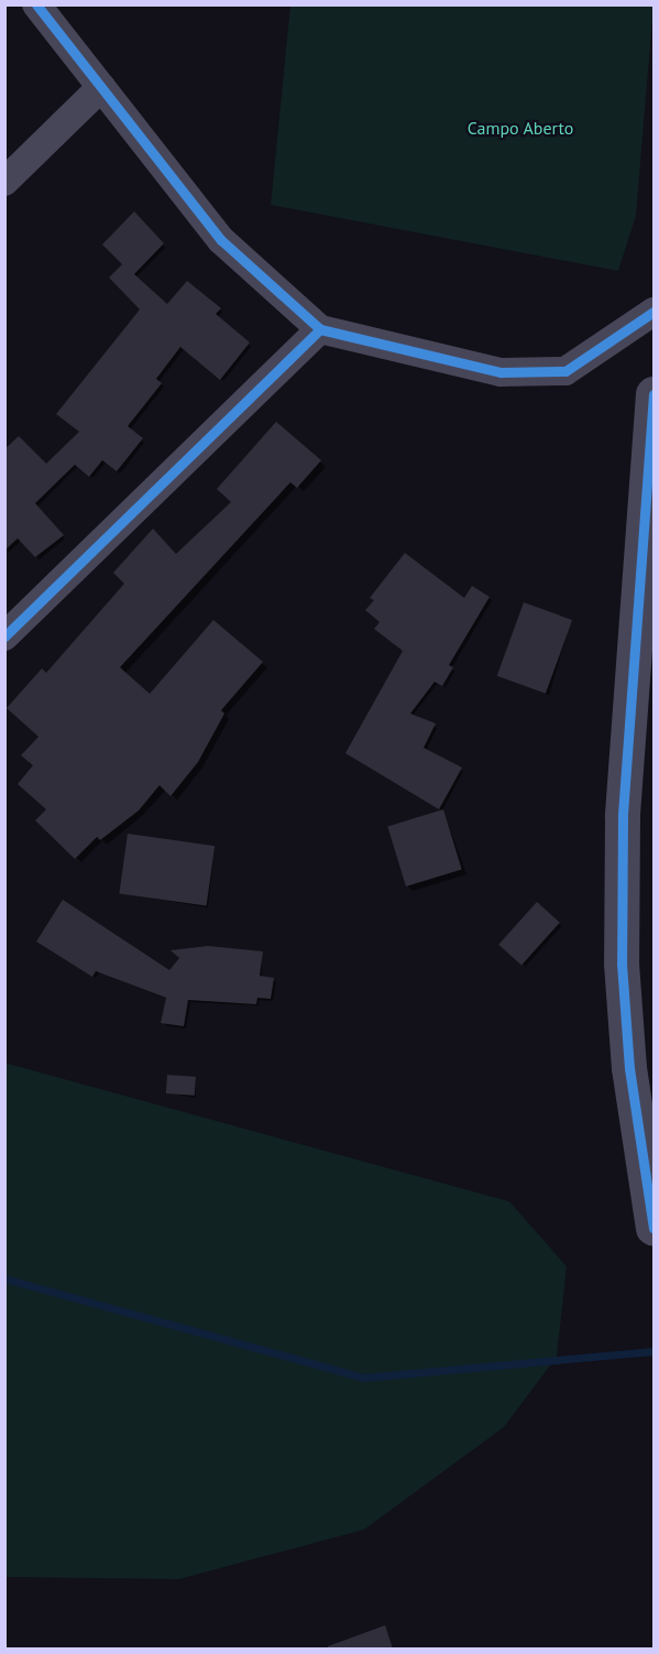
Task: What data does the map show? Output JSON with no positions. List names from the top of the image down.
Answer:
{
  "parks": ["Campo Aberto"]
}
